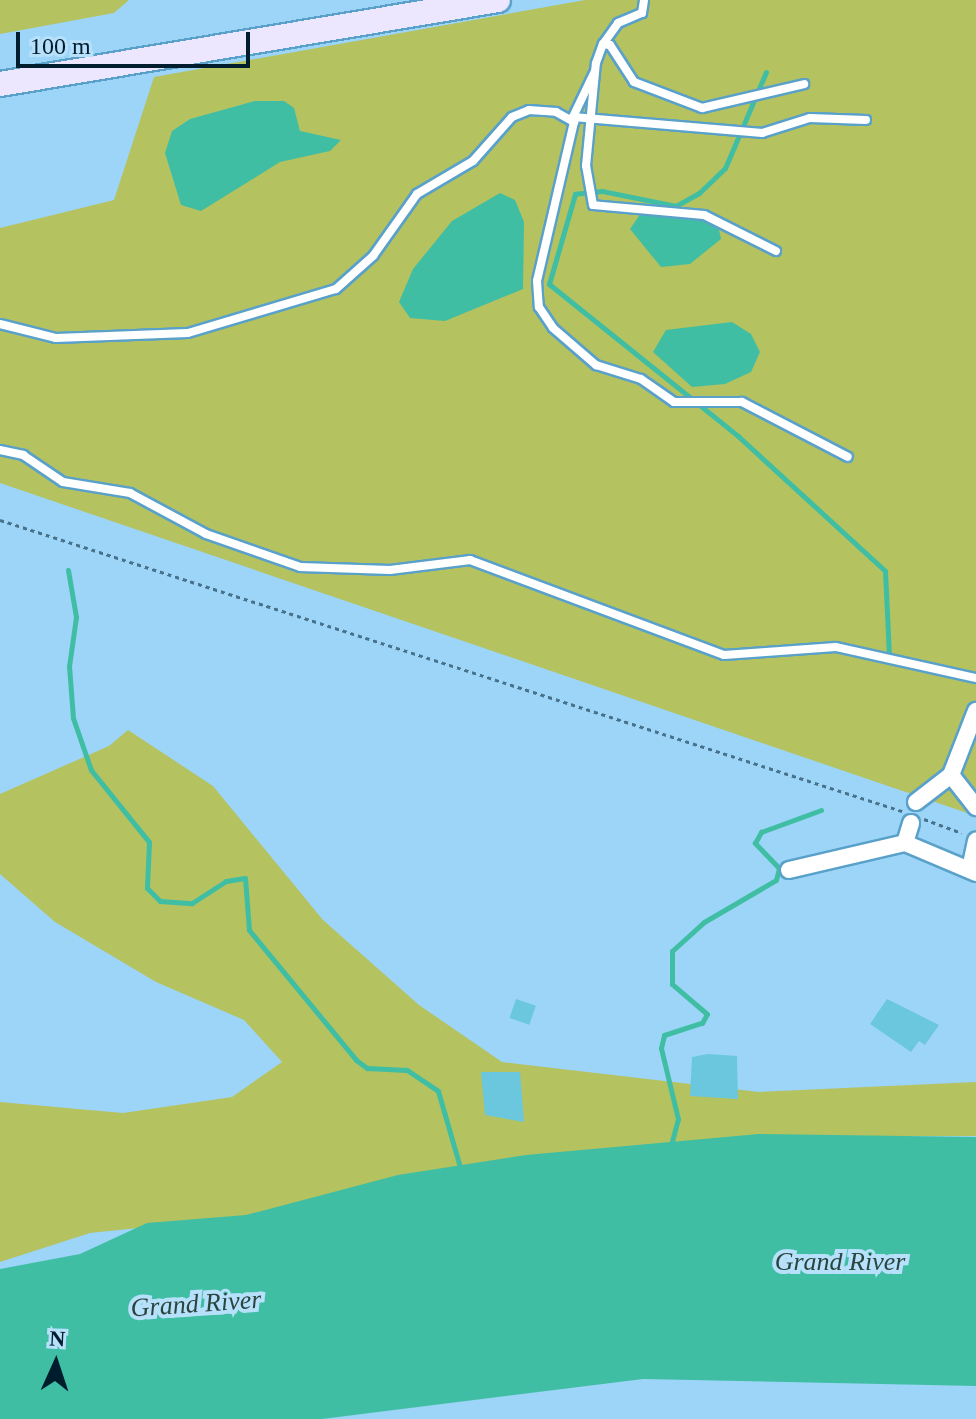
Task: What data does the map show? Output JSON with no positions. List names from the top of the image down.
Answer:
{
  "water": ["Grand River"],
  "scale_bar": "100 m",
  "north": "top"
}
